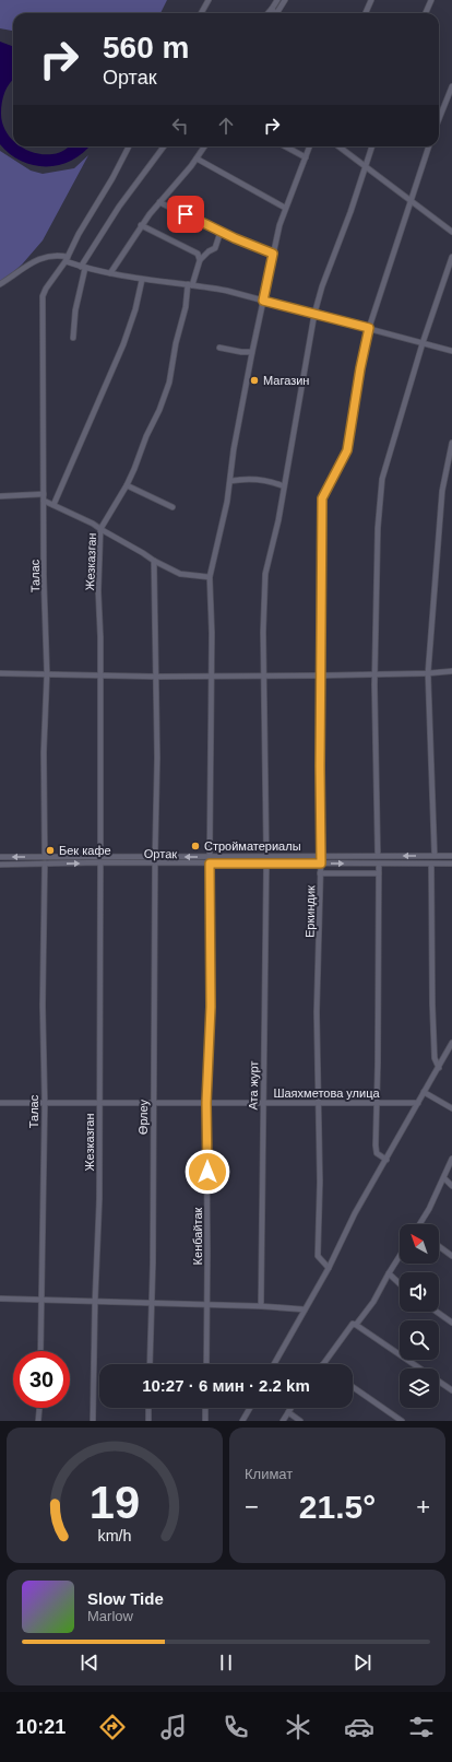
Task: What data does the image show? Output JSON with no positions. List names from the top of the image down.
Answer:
{
  "streets": {
    "street": [
      "Жезказган",
      "Талас",
      "Ортак",
      "Еркиндик",
      "Ата журт",
      "Шаяхметова улица",
      "Өрлеу",
      "Кенбайтак"
    ]
  },
  "crossings": [
    ["Жезказган", "Ортак"],
    ["Жезказган", "Шаяхметова улица"],
    ["Талас", "Ортак"],
    ["Талас", "Шаяхметова улица"],
    ["Ортак", "Еркиндик"],
    ["Ортак", "Ата журт"],
    ["Ортак", "Өрлеу"],
    ["Ортак", "Кенбайтак"],
    ["Еркиндик", "Шаяхметова улица"],
    ["Ата журт", "Шаяхметова улица"],
    ["Шаяхметова улица", "Өрлеу"],
    ["Шаяхметова улица", "Кенбайтак"]
  ],
  "places": ["Магазин", "Стройматериалы", "Бек кафе"],
  "north": "top left",
  "page": {
    "turn": ["560 m", "Ортак"],
    "limit": "30",
    "trip": "10:27 · 6 мин · 2.2 km",
    "tile": "Климат",
    "heat": ["−", "21.5°", "+"],
    "song": ["Slow Tide", "Marlow"],
    "tabs": "10:21",
    "gauge": ["19", "km/h"]
  }
}
